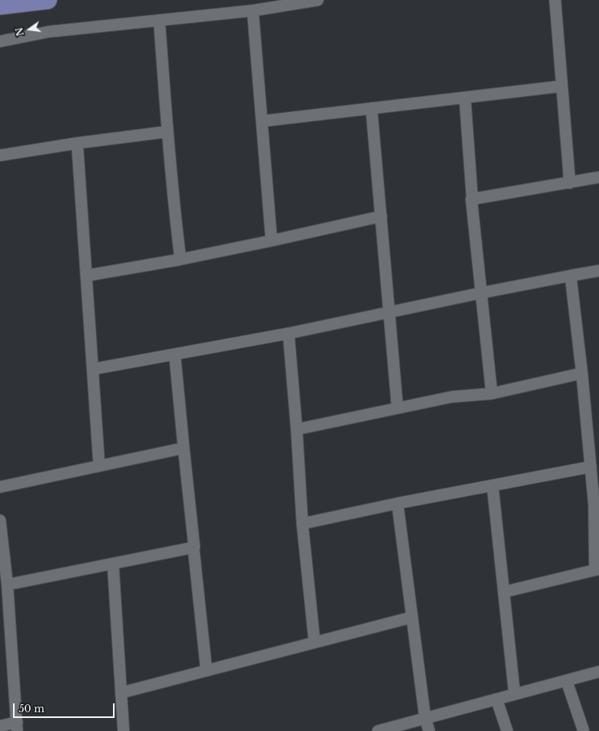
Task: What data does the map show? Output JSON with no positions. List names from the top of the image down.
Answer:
{
  "scale_bar": "50 m",
  "north": "left"
}
